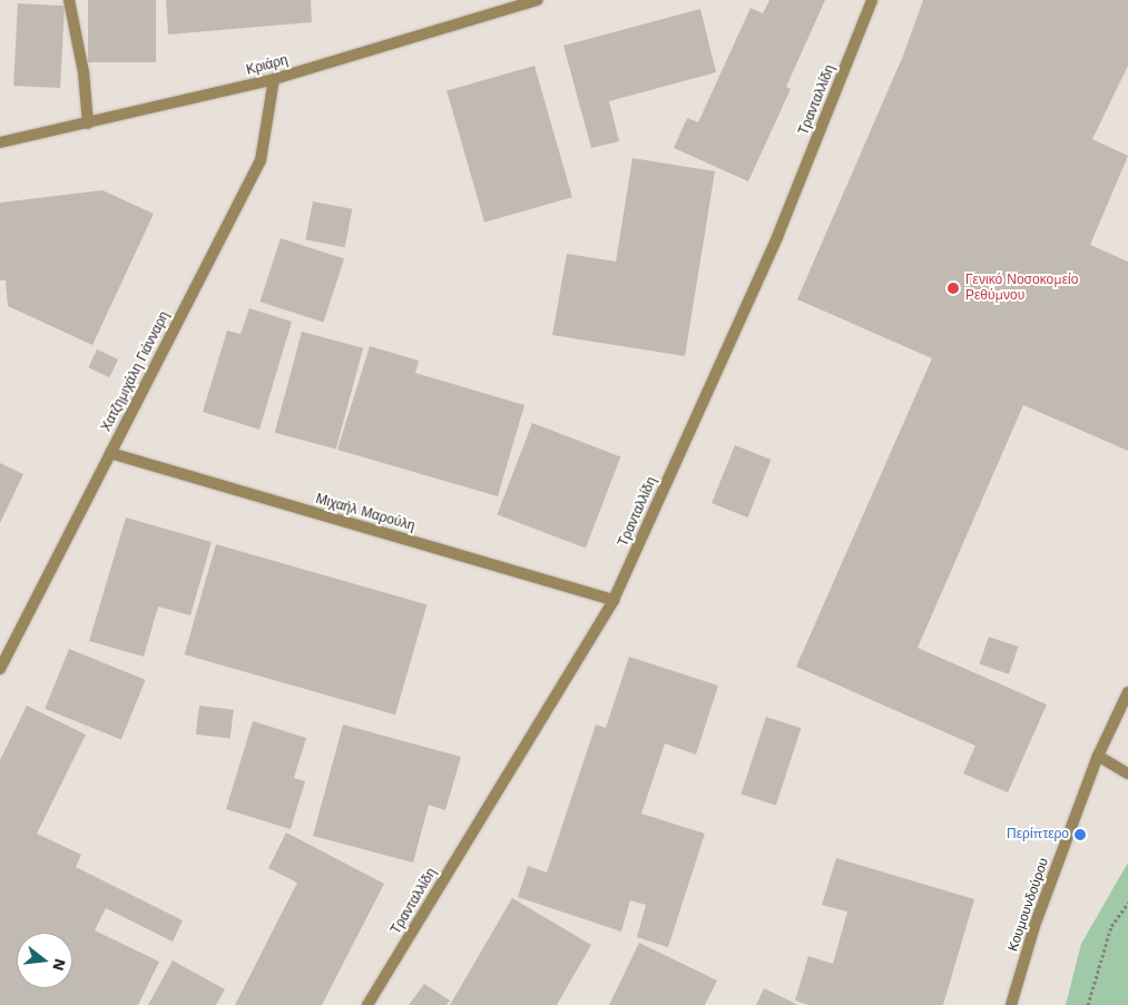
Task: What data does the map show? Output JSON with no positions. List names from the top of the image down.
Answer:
{
  "streets": {
    "street": [
      "Κριάρη",
      "Τρανταλλίδη",
      "Χατζημιχάλη Γιάνναρη",
      "Μιχαήλ Μαρούλη",
      "Κουμουνδούρου"
    ]
  },
  "crossings": [
    ["Κριάρη", "Χατζημιχάλη Γιάνναρη"],
    ["Τρανταλλίδη", "Μιχαήλ Μαρούλη"],
    ["Χατζημιχάλη Γιάνναρη", "Μιχαήλ Μαρούλη"]
  ],
  "places": ["Γενικό Νοσοκομείο Ρεθύμνου", "Περίπτερο"],
  "north": "right"
}
